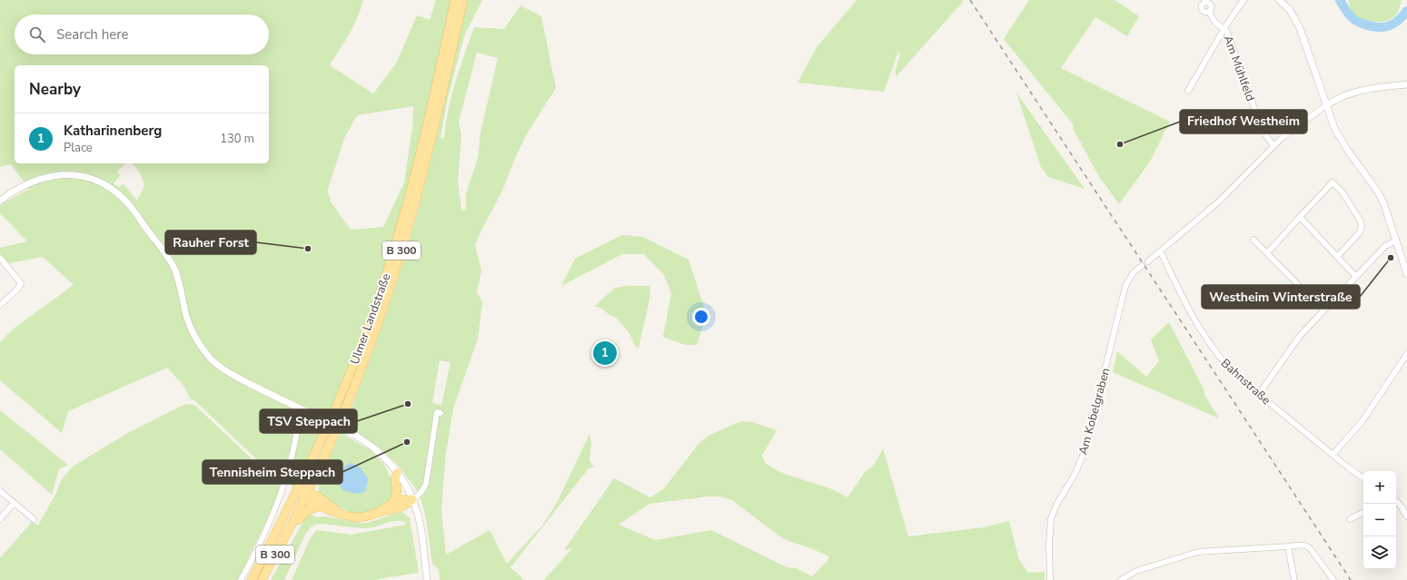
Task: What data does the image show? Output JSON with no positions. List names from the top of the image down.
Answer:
{
  "streets": {
    "main road": ["B 300", "Ulmer Landstraße"],
    "street": ["Am Mühlfeld", "Bahnstraße", "Am Kobelgraben"]
  },
  "places": [
    "Friedhof Westheim",
    "Rauher Forst",
    "Westheim Winterstraße",
    "TSV Steppach",
    "Tennisheim Steppach"
  ],
  "page": {
    "search": "Search here",
    "heading": "Nearby",
    "list": [
      {
        "mark": "1",
        "name": "Katharinenberg",
        "note": "Place",
        "value": "130 m"
      }
    ],
    "pins": "1",
    "map_buttons": ["+", "−"]
  }
}
